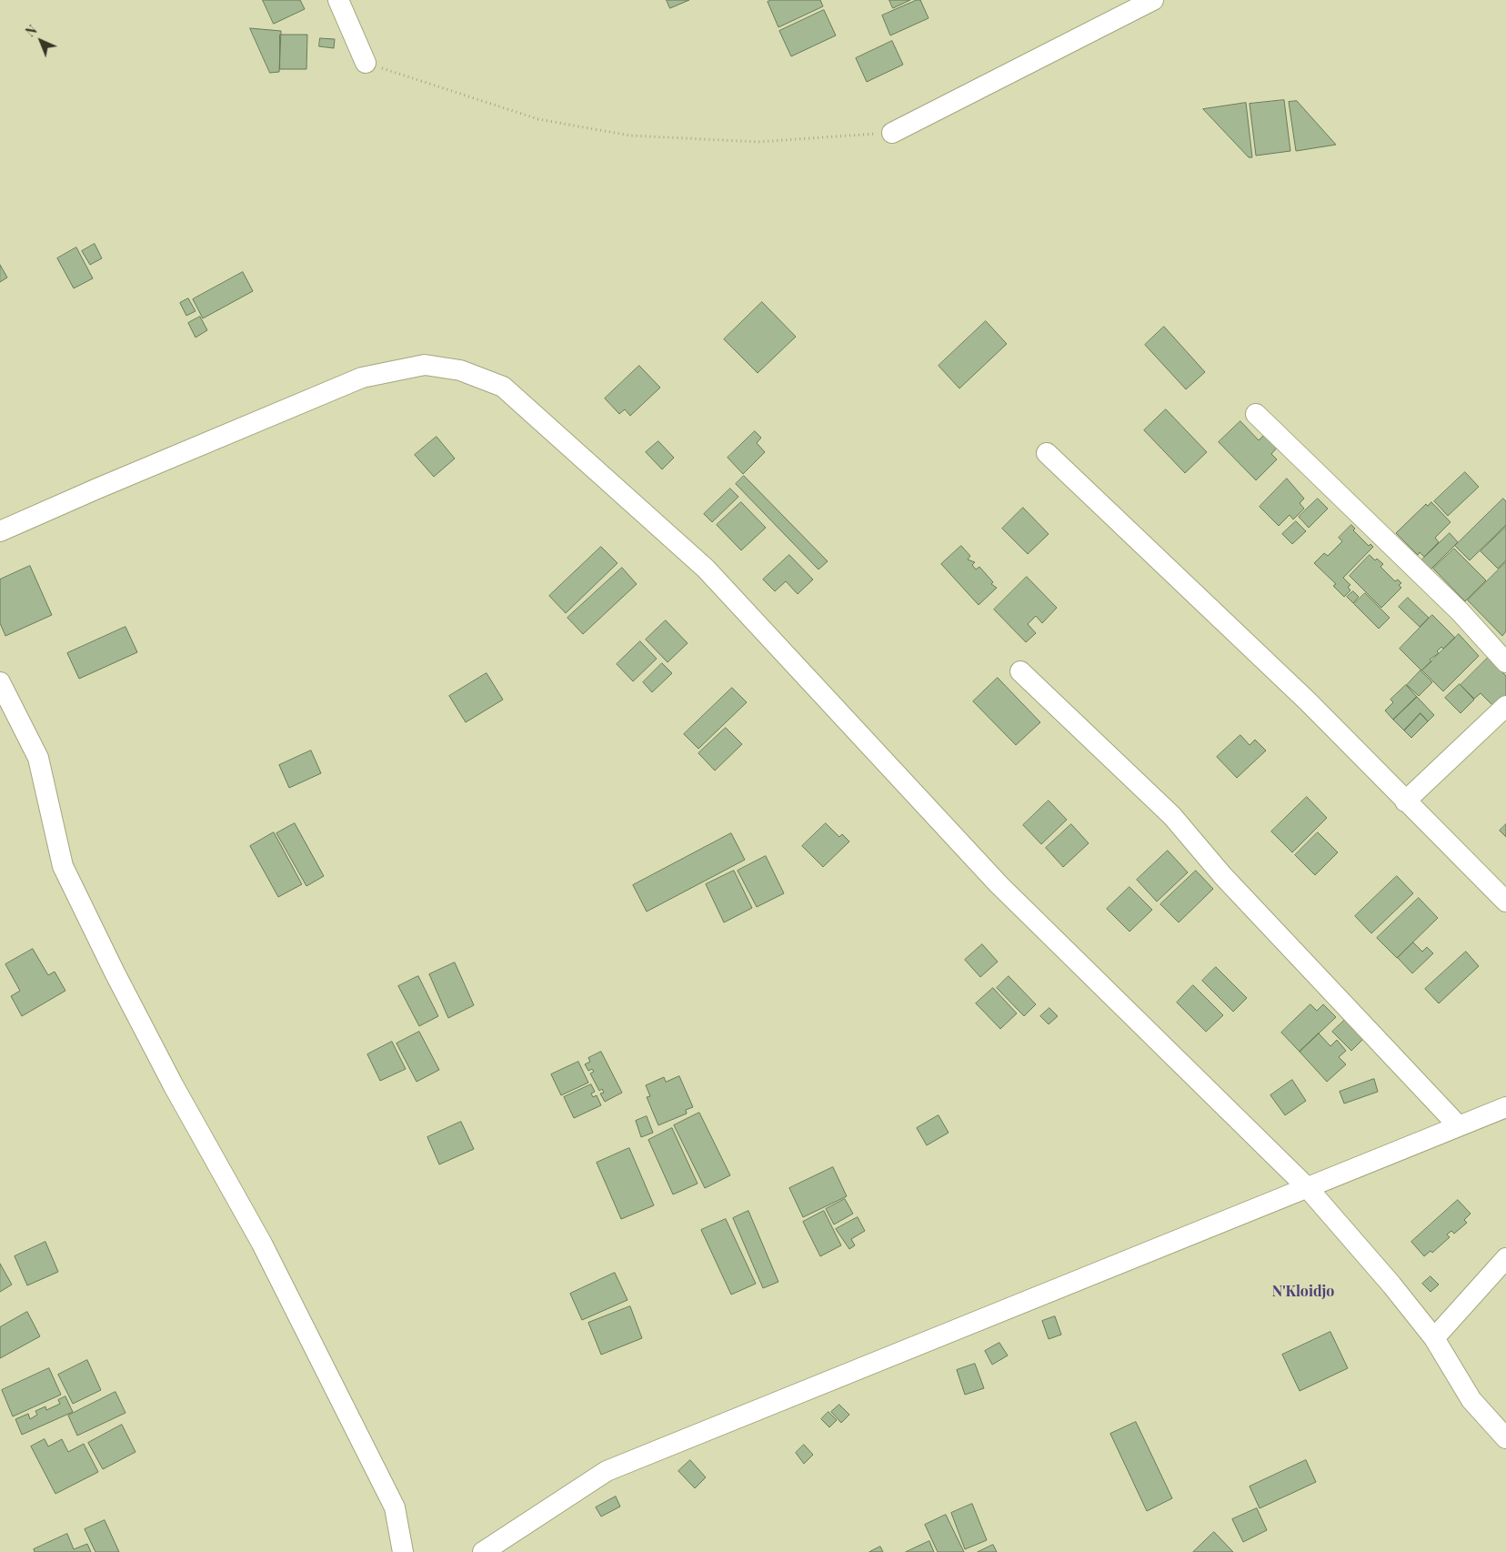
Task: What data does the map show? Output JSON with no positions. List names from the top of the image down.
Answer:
{
  "districts": ["N'Kloidjo"],
  "north": "top left"
}
